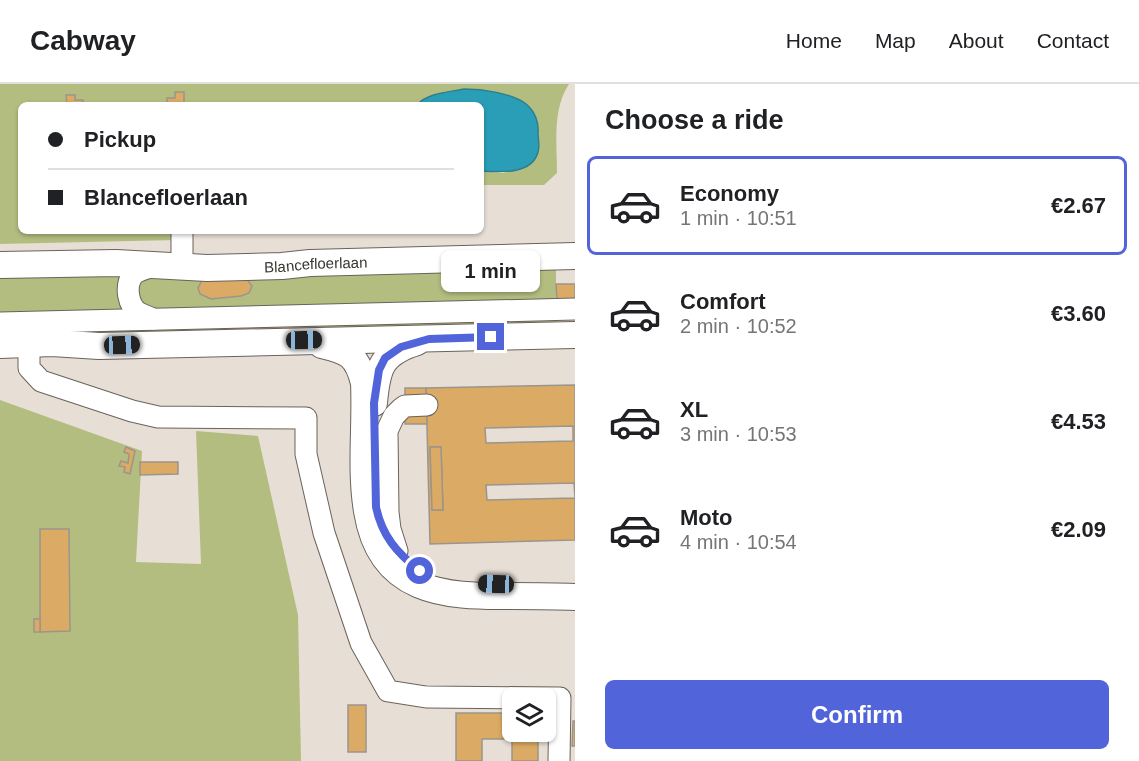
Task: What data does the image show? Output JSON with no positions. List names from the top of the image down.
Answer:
{
  "streets": {
    "main road": ["Blancefloerlaan"]
  },
  "page": {
    "header": "Cabway",
    "nav": [
      "Home",
      "Map",
      "About",
      "Contact"
    ],
    "heading": "Choose a ride",
    "banner": ["Pickup", "Blancefloerlaan"],
    "list": [
      {
        "name": "Economy",
        "note": "1 min · 10:51",
        "value": "€2.67"
      },
      {
        "name": "Comfort",
        "note": "2 min · 10:52",
        "value": "€3.60"
      },
      {
        "name": "XL",
        "note": "3 min · 10:53",
        "value": "€4.53"
      },
      {
        "name": "Moto",
        "note": "4 min · 10:54",
        "value": "€2.09"
      }
    ],
    "bubble": "1 min",
    "buttons": "Confirm"
  }
}
